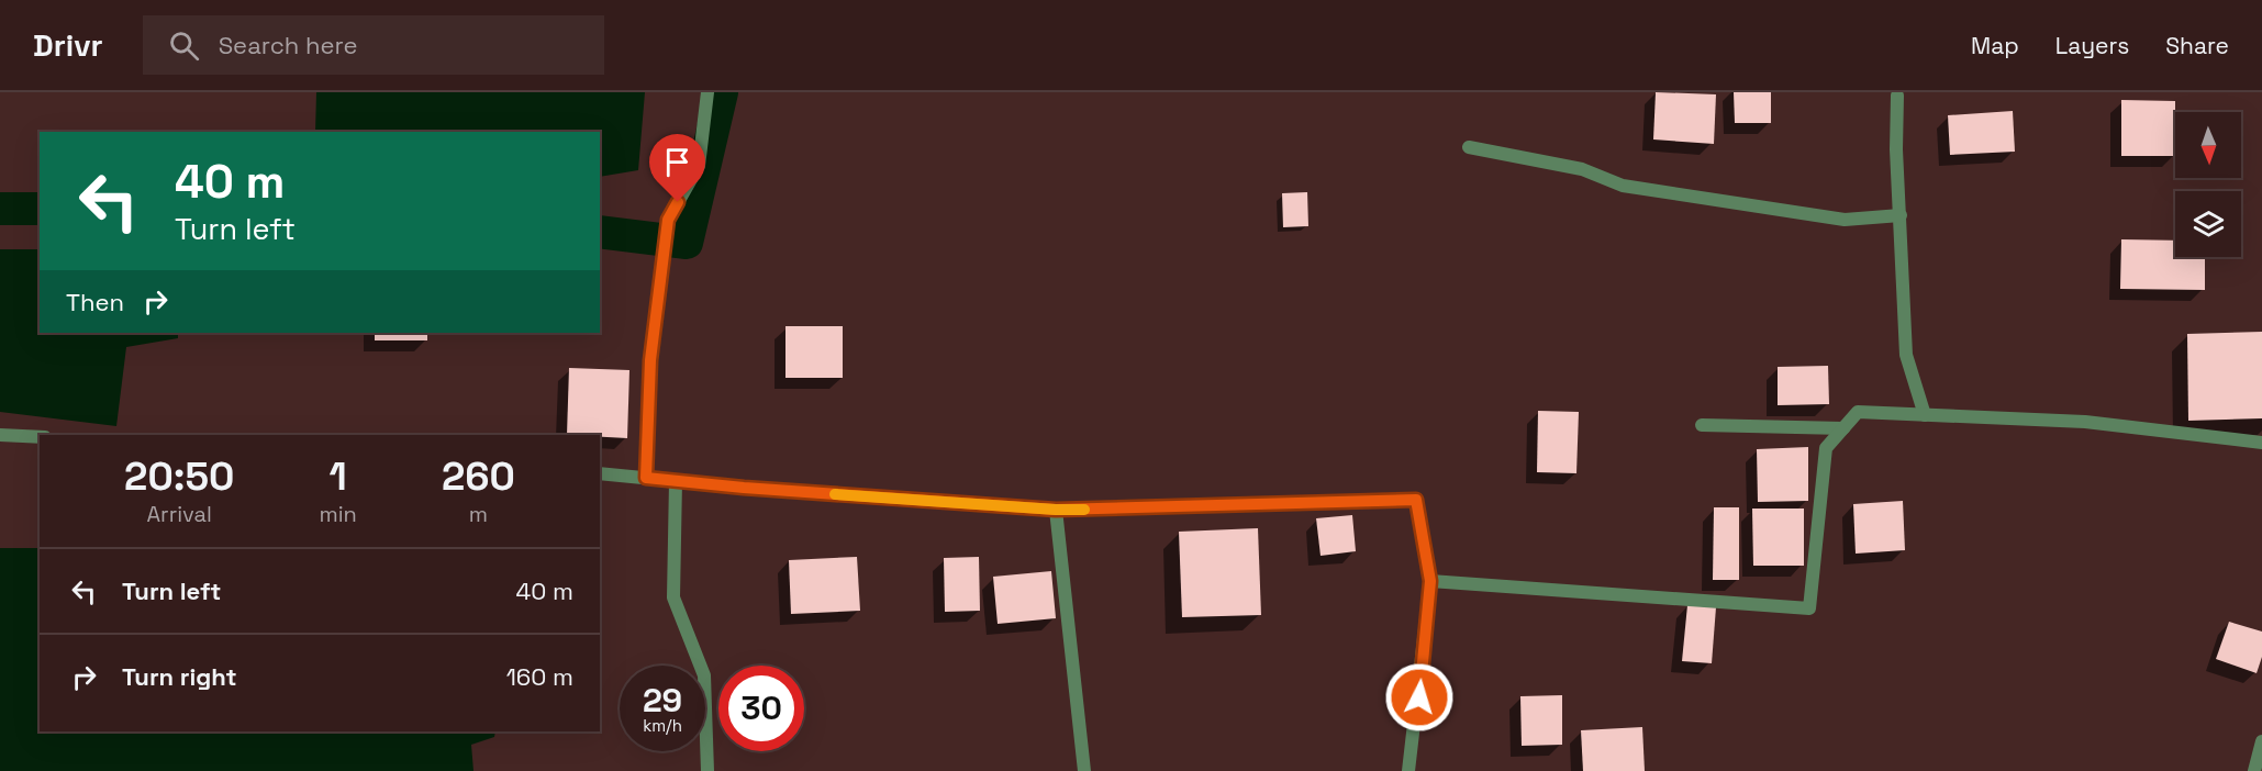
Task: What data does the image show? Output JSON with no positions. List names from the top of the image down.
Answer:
{
  "north": "bottom",
  "page": {
    "header": "Drivr",
    "search": "Search here",
    "nav": ["Map", "Layers", "Share"],
    "turn": ["40 m", "Turn left"],
    "then": "Then",
    "eta": [
      "20:50",
      "Arrival",
      "1",
      "min",
      "260",
      "m"
    ],
    "list": [
      {
        "name": "Turn left",
        "value": "40 m"
      },
      {
        "name": "Turn right",
        "value": "160 m"
      }
    ],
    "speed": "29 km/h",
    "limit": "30"
  }
}
